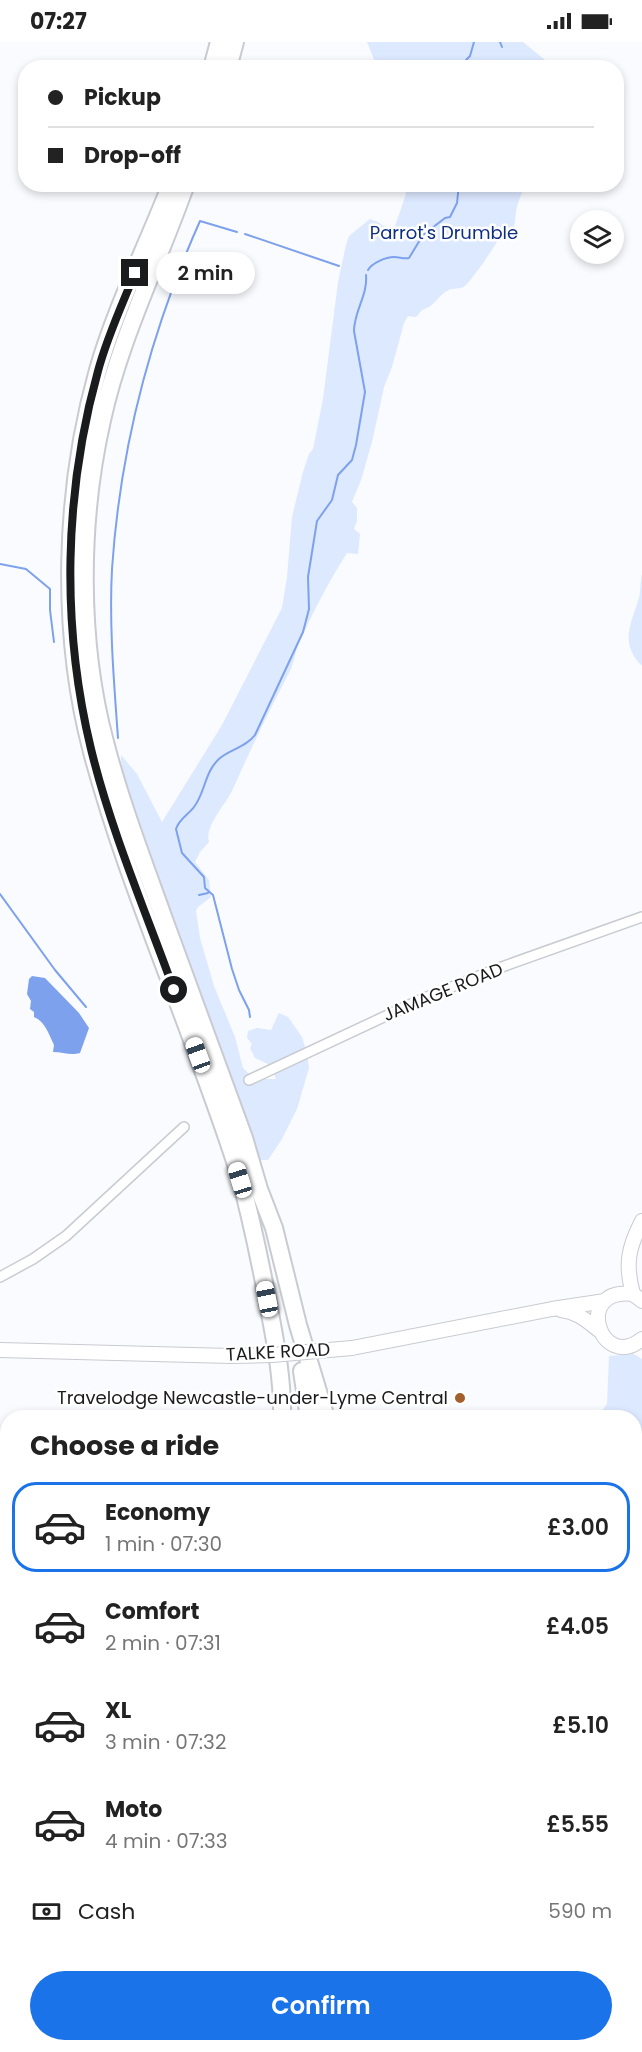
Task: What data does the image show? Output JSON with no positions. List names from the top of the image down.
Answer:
{
  "streets": {
    "street": ["JAMAGE ROAD", "TALKE ROAD"]
  },
  "parks": ["Parrot's Drumble"],
  "places": ["Travelodge Newcastle-under-Lyme Central"],
  "page": {
    "status": "07:27",
    "banner": ["Pickup", "Drop-off"],
    "bubble": "2 min",
    "heading": "Choose a ride",
    "list": [
      {
        "name": "Economy",
        "note": "1 min · 07:30",
        "value": "£3.00"
      },
      {
        "name": "Comfort",
        "note": "2 min · 07:31",
        "value": "£4.05"
      },
      {
        "name": "XL",
        "note": "3 min · 07:32",
        "value": "£5.10"
      },
      {
        "name": "Moto",
        "note": "4 min · 07:33",
        "value": "£5.55"
      }
    ],
    "pay": ["Cash", "590 m"],
    "buttons": "Confirm"
  }
}
